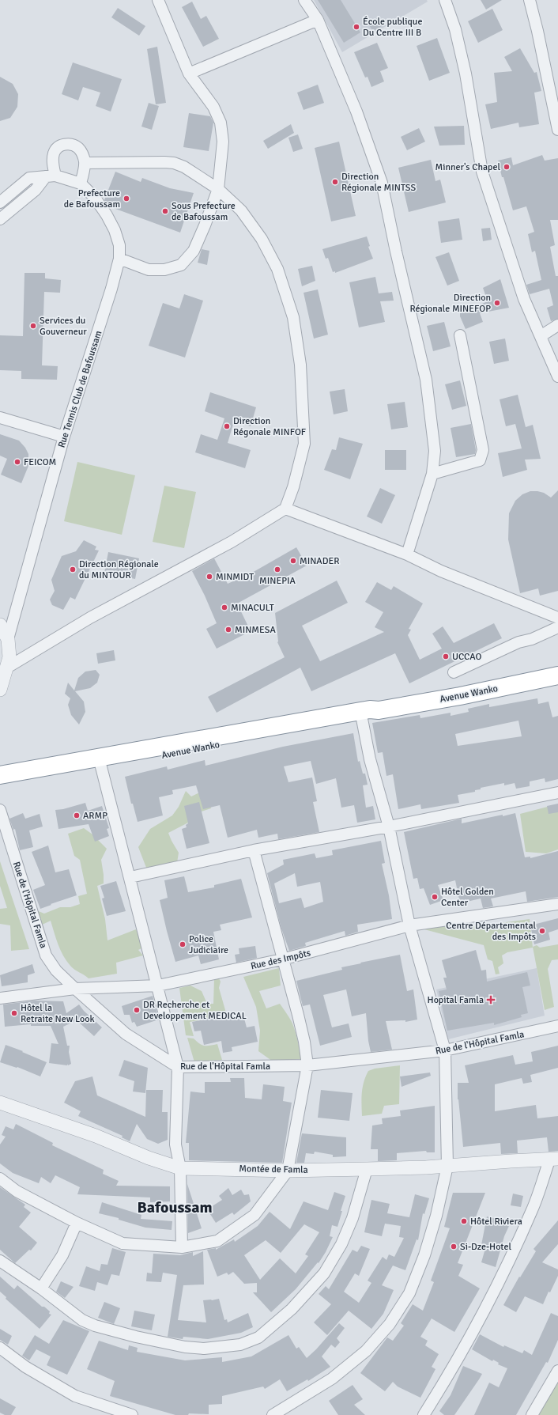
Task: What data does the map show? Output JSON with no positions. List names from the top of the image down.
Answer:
{
  "streets": {
    "highway": ["Avenue Wanko"],
    "street": [
      "Rue Tennis Club de Bafoussam",
      "Rue de l'Hôpital Famla",
      "Rue des Impôts",
      "Montée de Famla"
    ]
  },
  "crossings": [
    ["Rue de l'Hôpital Famla", "Rue des Impôts"]
  ],
  "districts": ["Bafoussam"],
  "places": {
    "other": [
      "École publique Du Centre III B",
      "Minner's Chapel",
      "Direction Régionale MINTSS",
      "Prefecture de Bafoussam",
      "Sous Prefecture de Bafoussam",
      "Direction Régionale MINEFOP",
      "Services du Gouverneur",
      "Direction Régonale MINFOF",
      "FEICOM",
      "MINADER",
      "Direction Régionale du MINTOUR",
      "MINEPIA",
      "MINMIDT",
      "MINACULT",
      "MINMESA",
      "UCCAO",
      "ARMP",
      "Hôtel Golden Center",
      "Centre Départemental des Impôts",
      "Police Judiciaire",
      "DR Recherche et Developpement MEDICAL",
      "Hôtel la Retraite New Look",
      "Hôtel Riviera",
      "Si-Dze-Hotel"
    ],
    "health": ["Hopital Famla"]
  }
}
